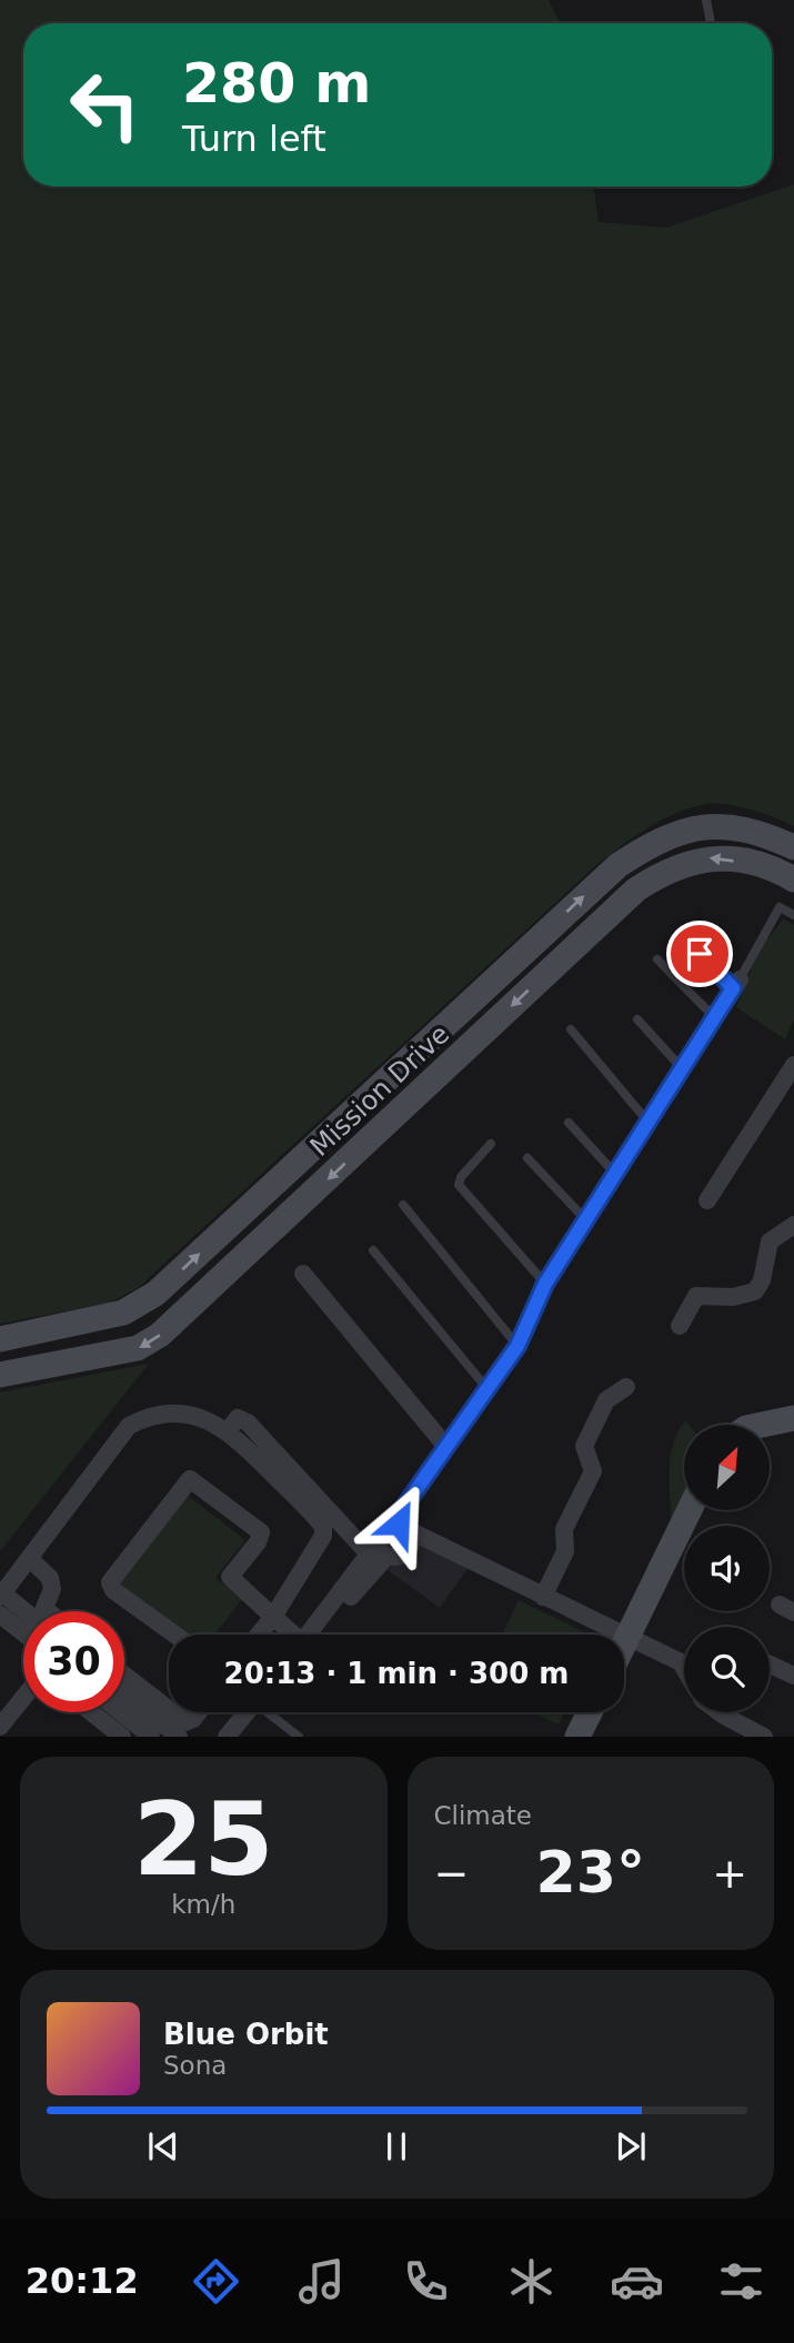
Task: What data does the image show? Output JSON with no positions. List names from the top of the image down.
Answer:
{
  "streets": {
    "street": ["Mission Drive"]
  },
  "north": "top right",
  "page": {
    "turn": ["280 m", "Turn left"],
    "limit": "30",
    "trip": "20:13 · 1 min · 300 m",
    "tile": [
      ["25", "km/h"],
      "Climate"
    ],
    "heat": ["−", "23°", "+"],
    "song": ["Blue Orbit", "Sona"],
    "tabs": "20:12"
  }
}
